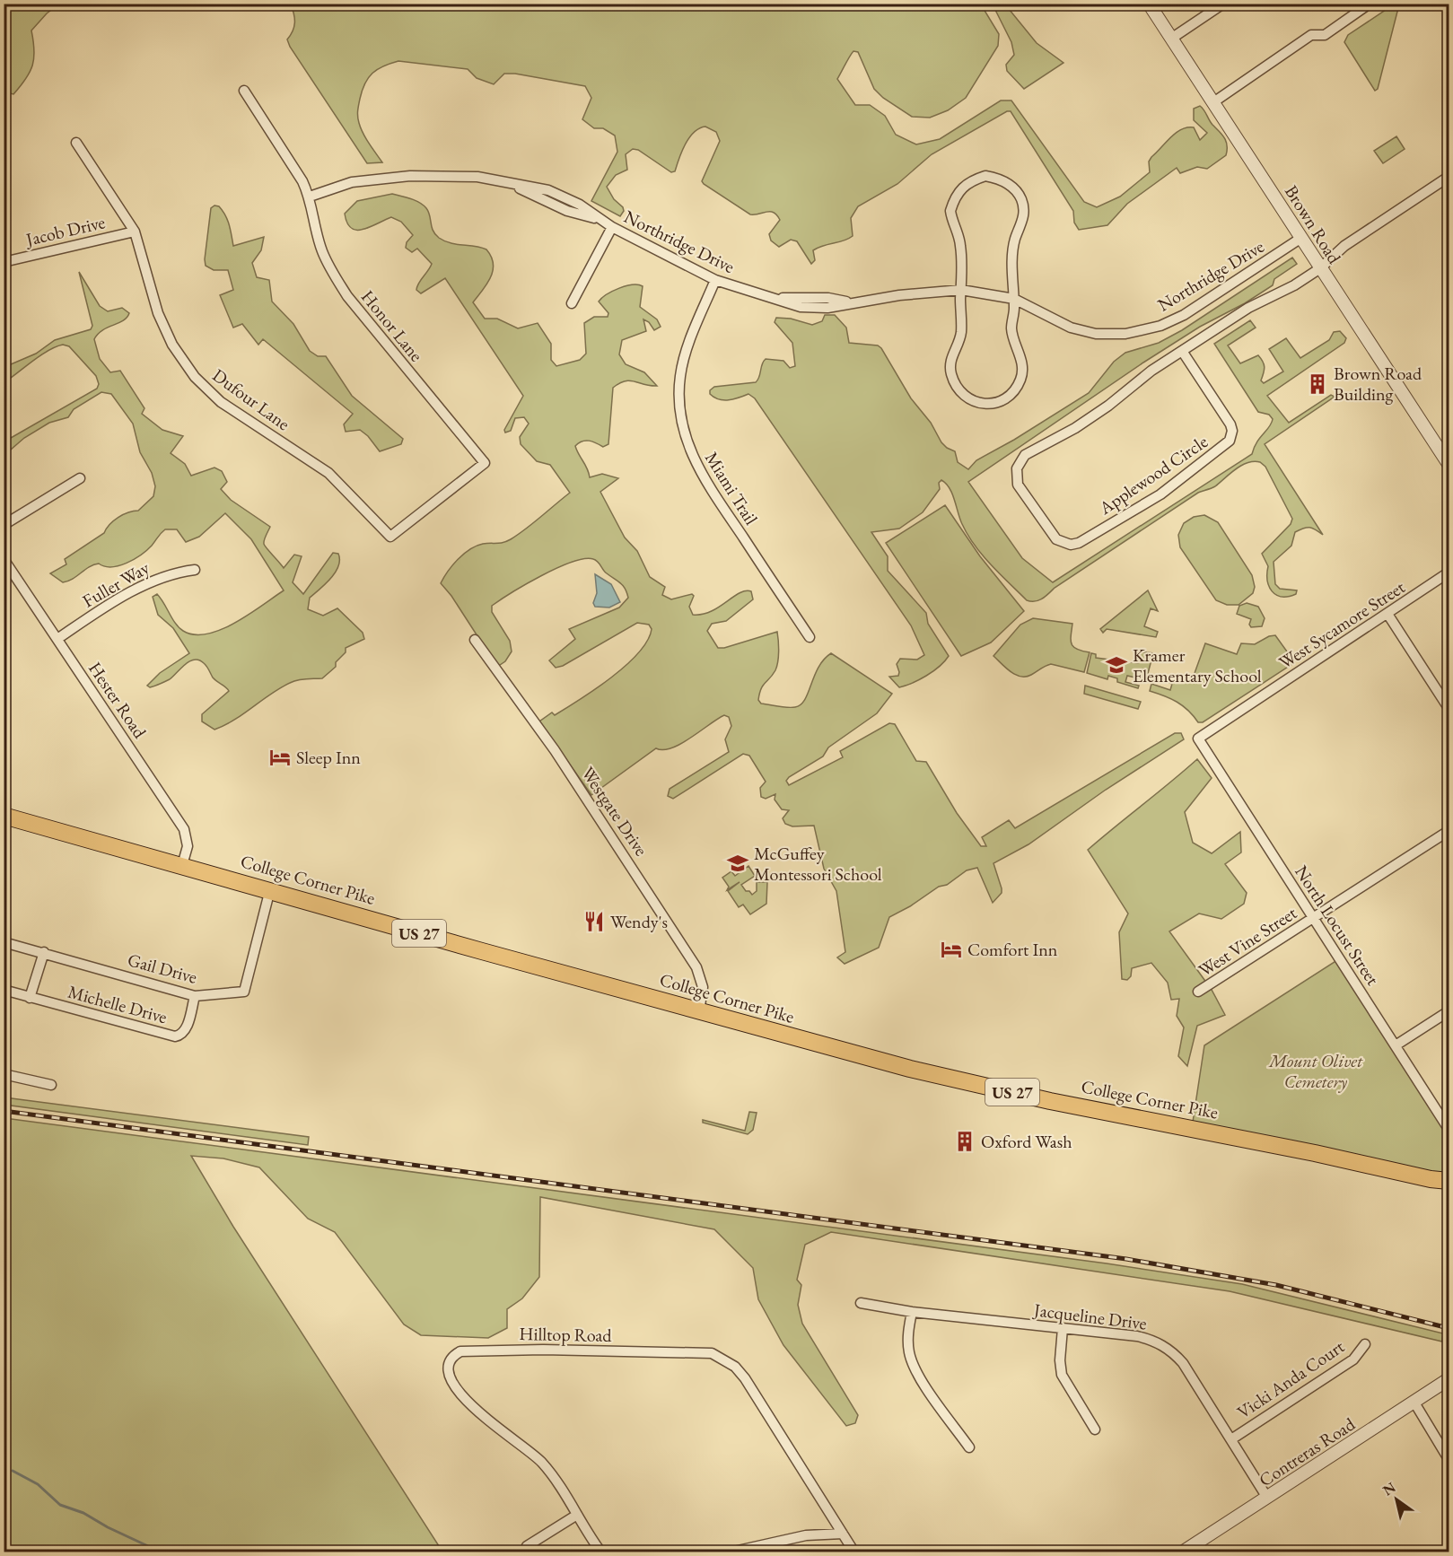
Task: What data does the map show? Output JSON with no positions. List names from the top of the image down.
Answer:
{
  "streets": {
    "highway": ["College Corner Pike", "US 27"],
    "street": [
      "Brown Road",
      "Jacob Drive",
      "Northridge Drive",
      "Honor Lane",
      "Dufour Lane",
      "Applewood Circle",
      "Miami Trail",
      "Fuller Way",
      "West Sycamore Street",
      "Hester Road",
      "Westgate Drive",
      "North Locust Street",
      "West Vine Street",
      "Gail Drive",
      "Michelle Drive",
      "Jacqueline Drive",
      "Hilltop Road",
      "Vicki Anda Court",
      "Contreras Road"
    ]
  },
  "crossings": [
    ["Brown Road", "Northridge Drive"],
    ["Brown Road", "Applewood Circle"],
    ["Jacob Drive", "Dufour Lane"],
    ["Northridge Drive", "Honor Lane"],
    ["Northridge Drive", "Miami Trail"],
    ["Honor Lane", "Dufour Lane"],
    ["Fuller Way", "Hester Road"],
    ["West Sycamore Street", "North Locust Street"],
    ["Hester Road", "College Corner Pike"],
    ["Westgate Drive", "College Corner Pike"],
    ["College Corner Pike", "Gail Drive"],
    ["North Locust Street", "West Vine Street"],
    ["Gail Drive", "Michelle Drive"],
    ["Jacqueline Drive", "Vicki Anda Court"],
    ["Jacqueline Drive", "Contreras Road"]
  ],
  "parks": ["Mount Olivet Cemetery"],
  "places": {
    "building": ["Brown Road Building", "Oxford Wash"],
    "school or university": ["Kramer Elementary School", "McGuffey Montessori School"],
    "hotel": ["Sleep Inn", "Comfort Inn"],
    "restaurant": ["Wendy's"]
  },
  "north": "top left"
}
